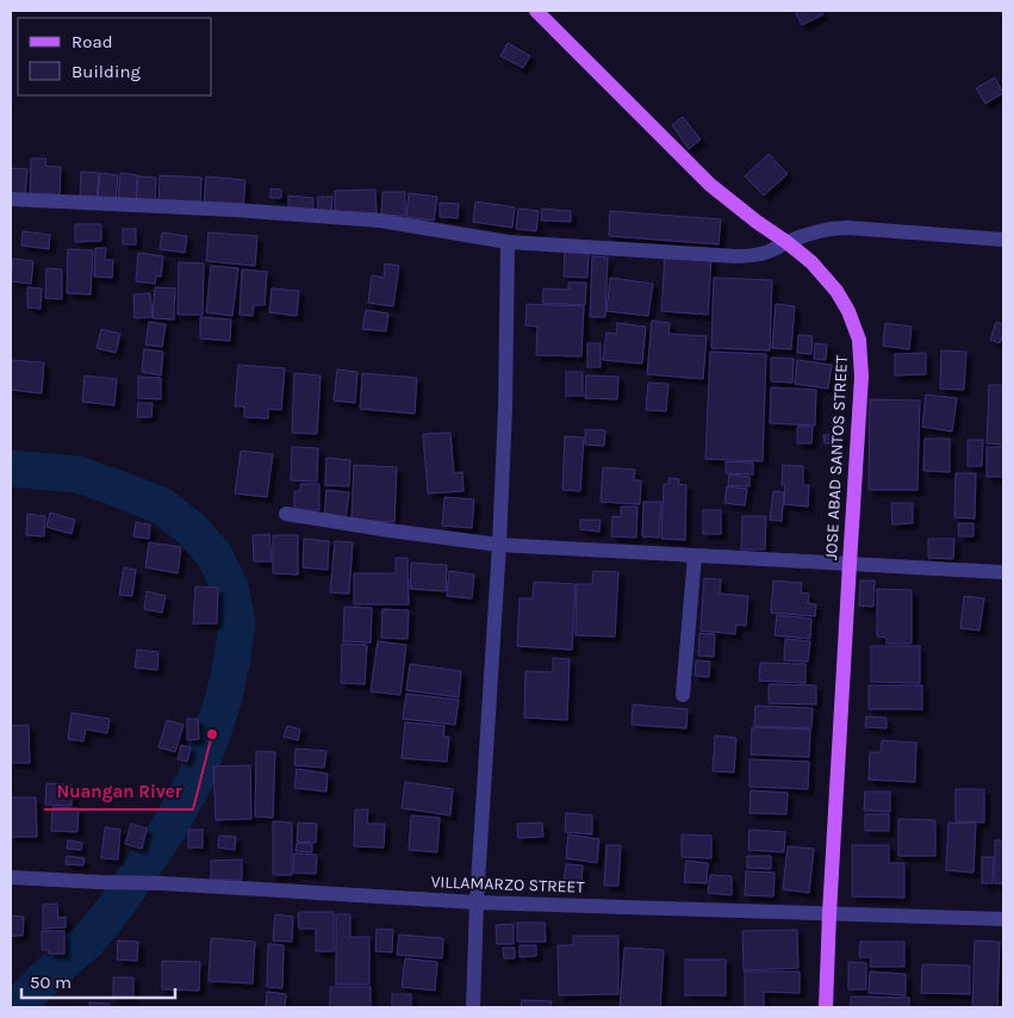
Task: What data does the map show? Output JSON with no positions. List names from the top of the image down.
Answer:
{
  "streets": {
    "main road": ["JOSE ABAD SANTOS STREET"],
    "street": ["VILLAMARZO STREET"]
  },
  "crossings": [
    ["JOSE ABAD SANTOS STREET", "VILLAMARZO STREET"]
  ],
  "places": ["Nuangan River"],
  "legend": ["Road", "Building"],
  "scale_bar": "50 m"
}
